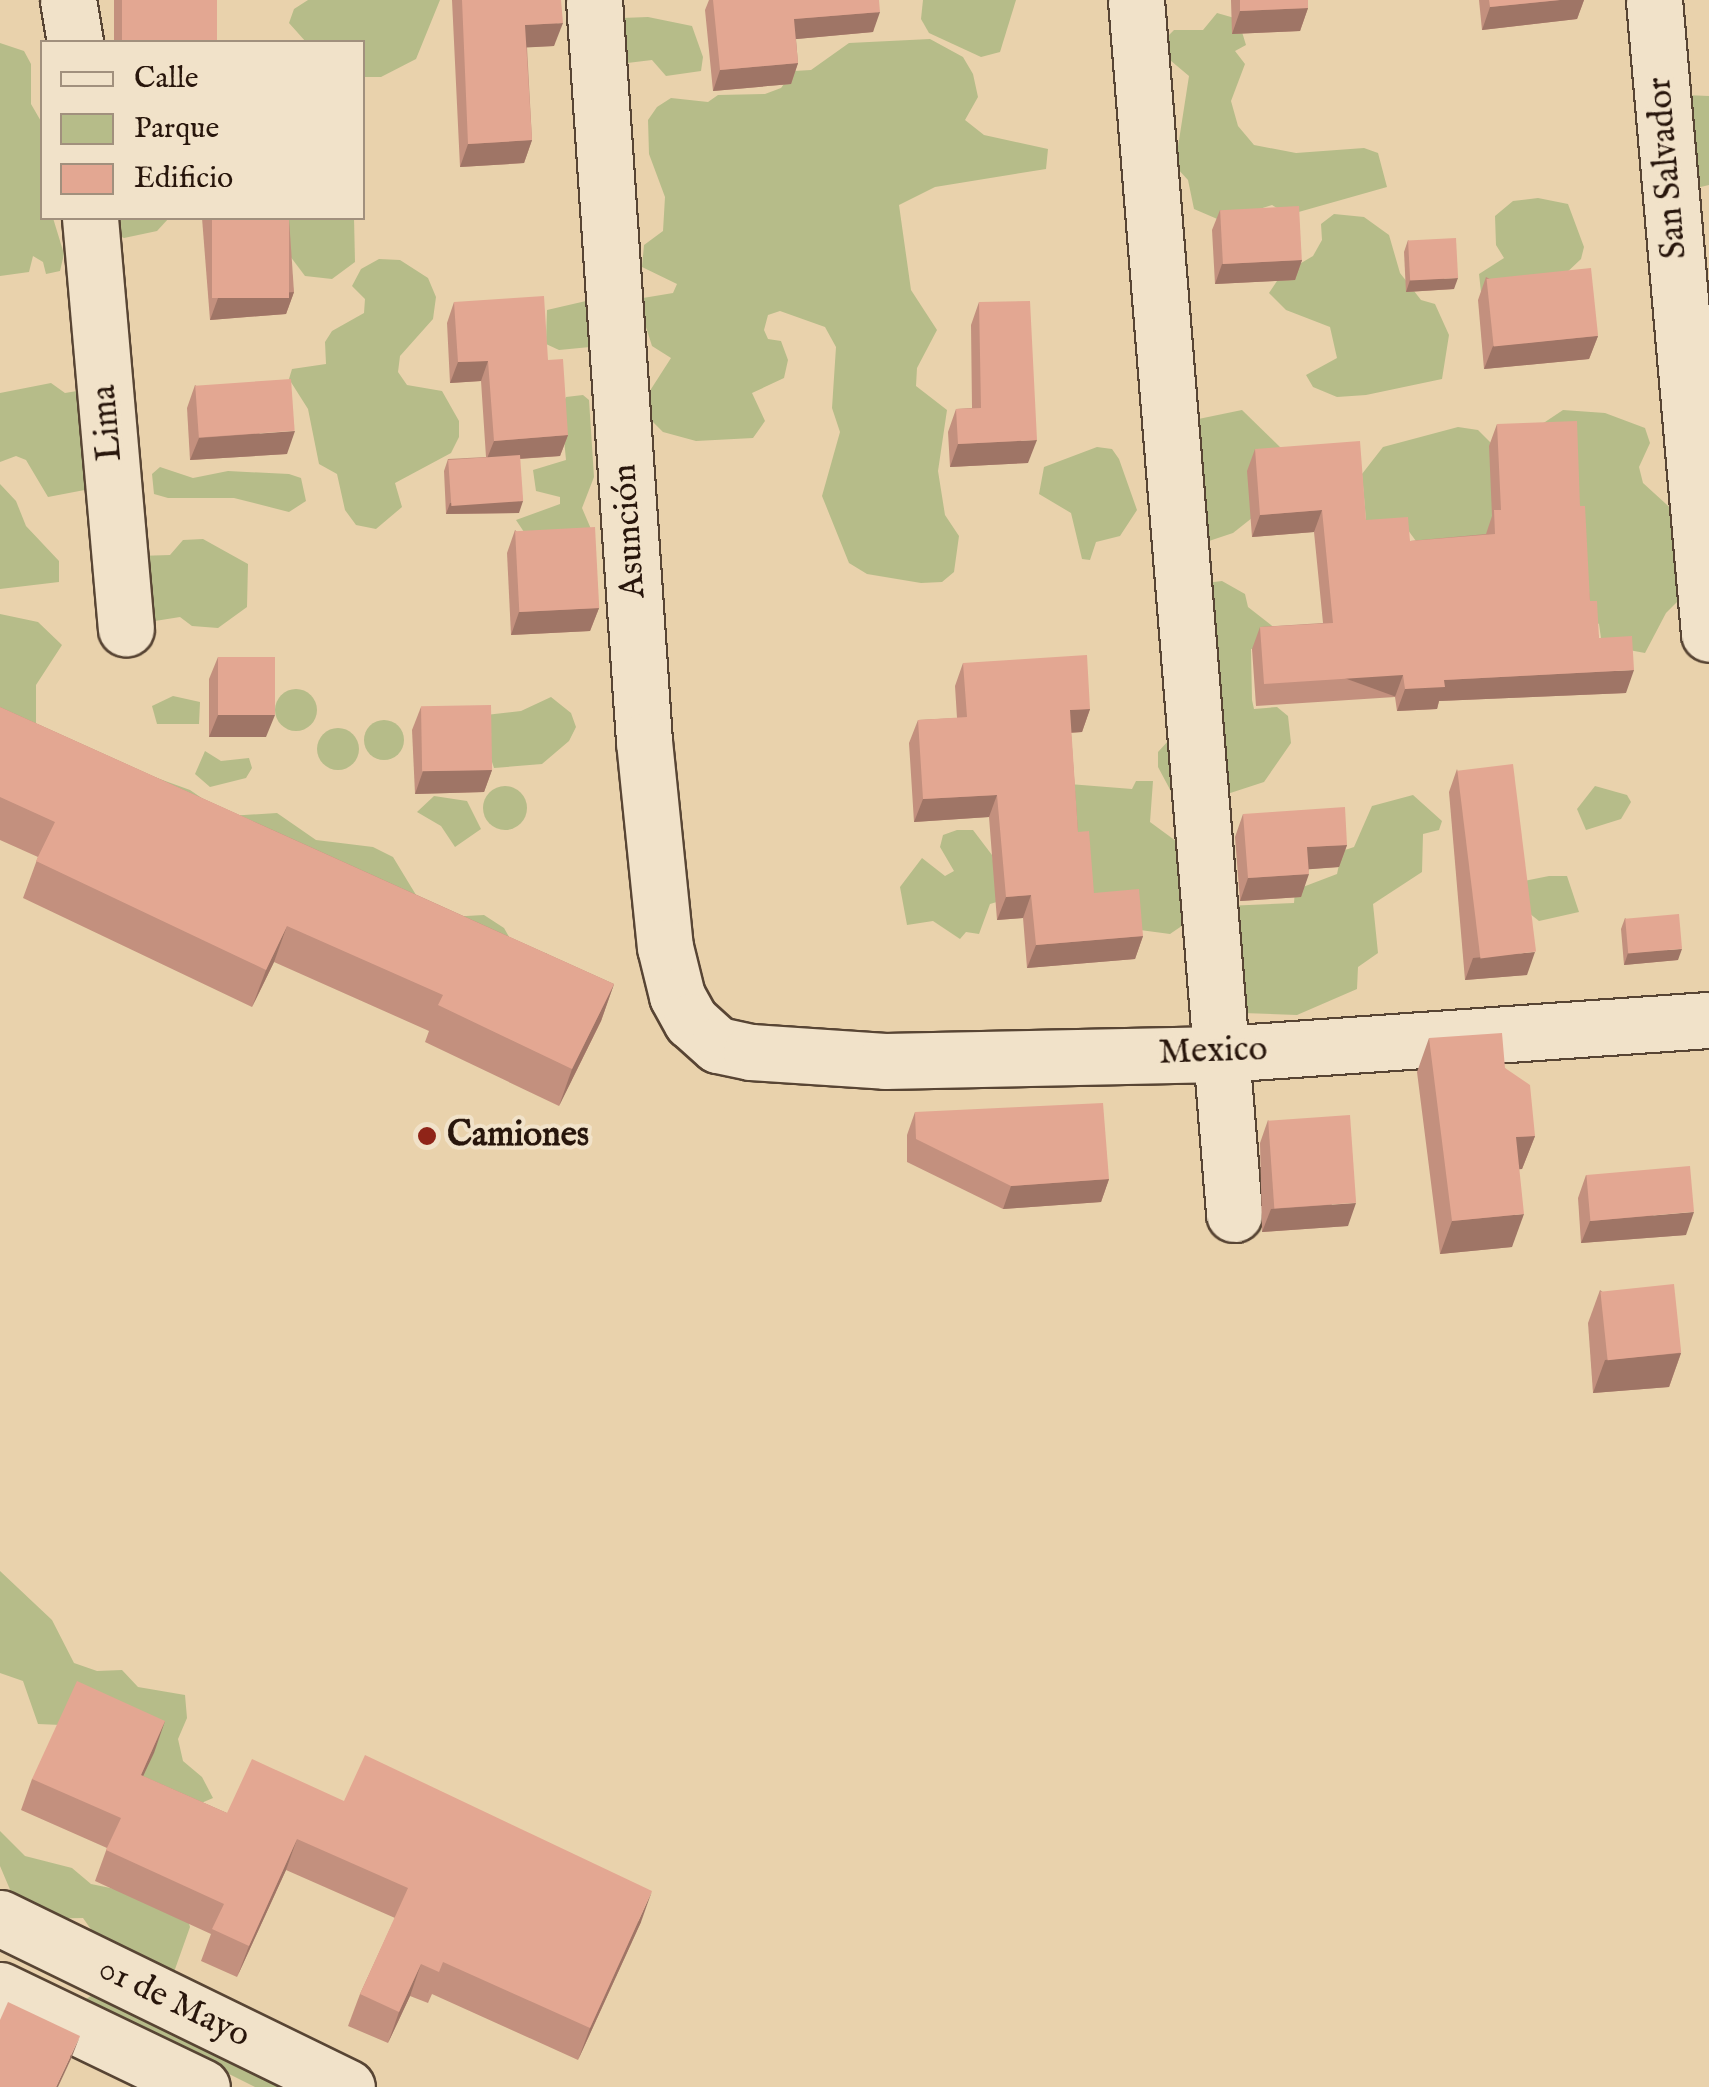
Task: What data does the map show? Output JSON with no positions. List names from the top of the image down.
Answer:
{
  "streets": {
    "street": [
      "San Salvador",
      "Lima",
      "Asunción",
      "Mexico",
      "01 de Mayo"
    ]
  },
  "crossings": [
    ["Asunción", "Mexico"]
  ],
  "places": ["Camiones"],
  "legend": ["Calle", "Parque", "Edificio"]
}
